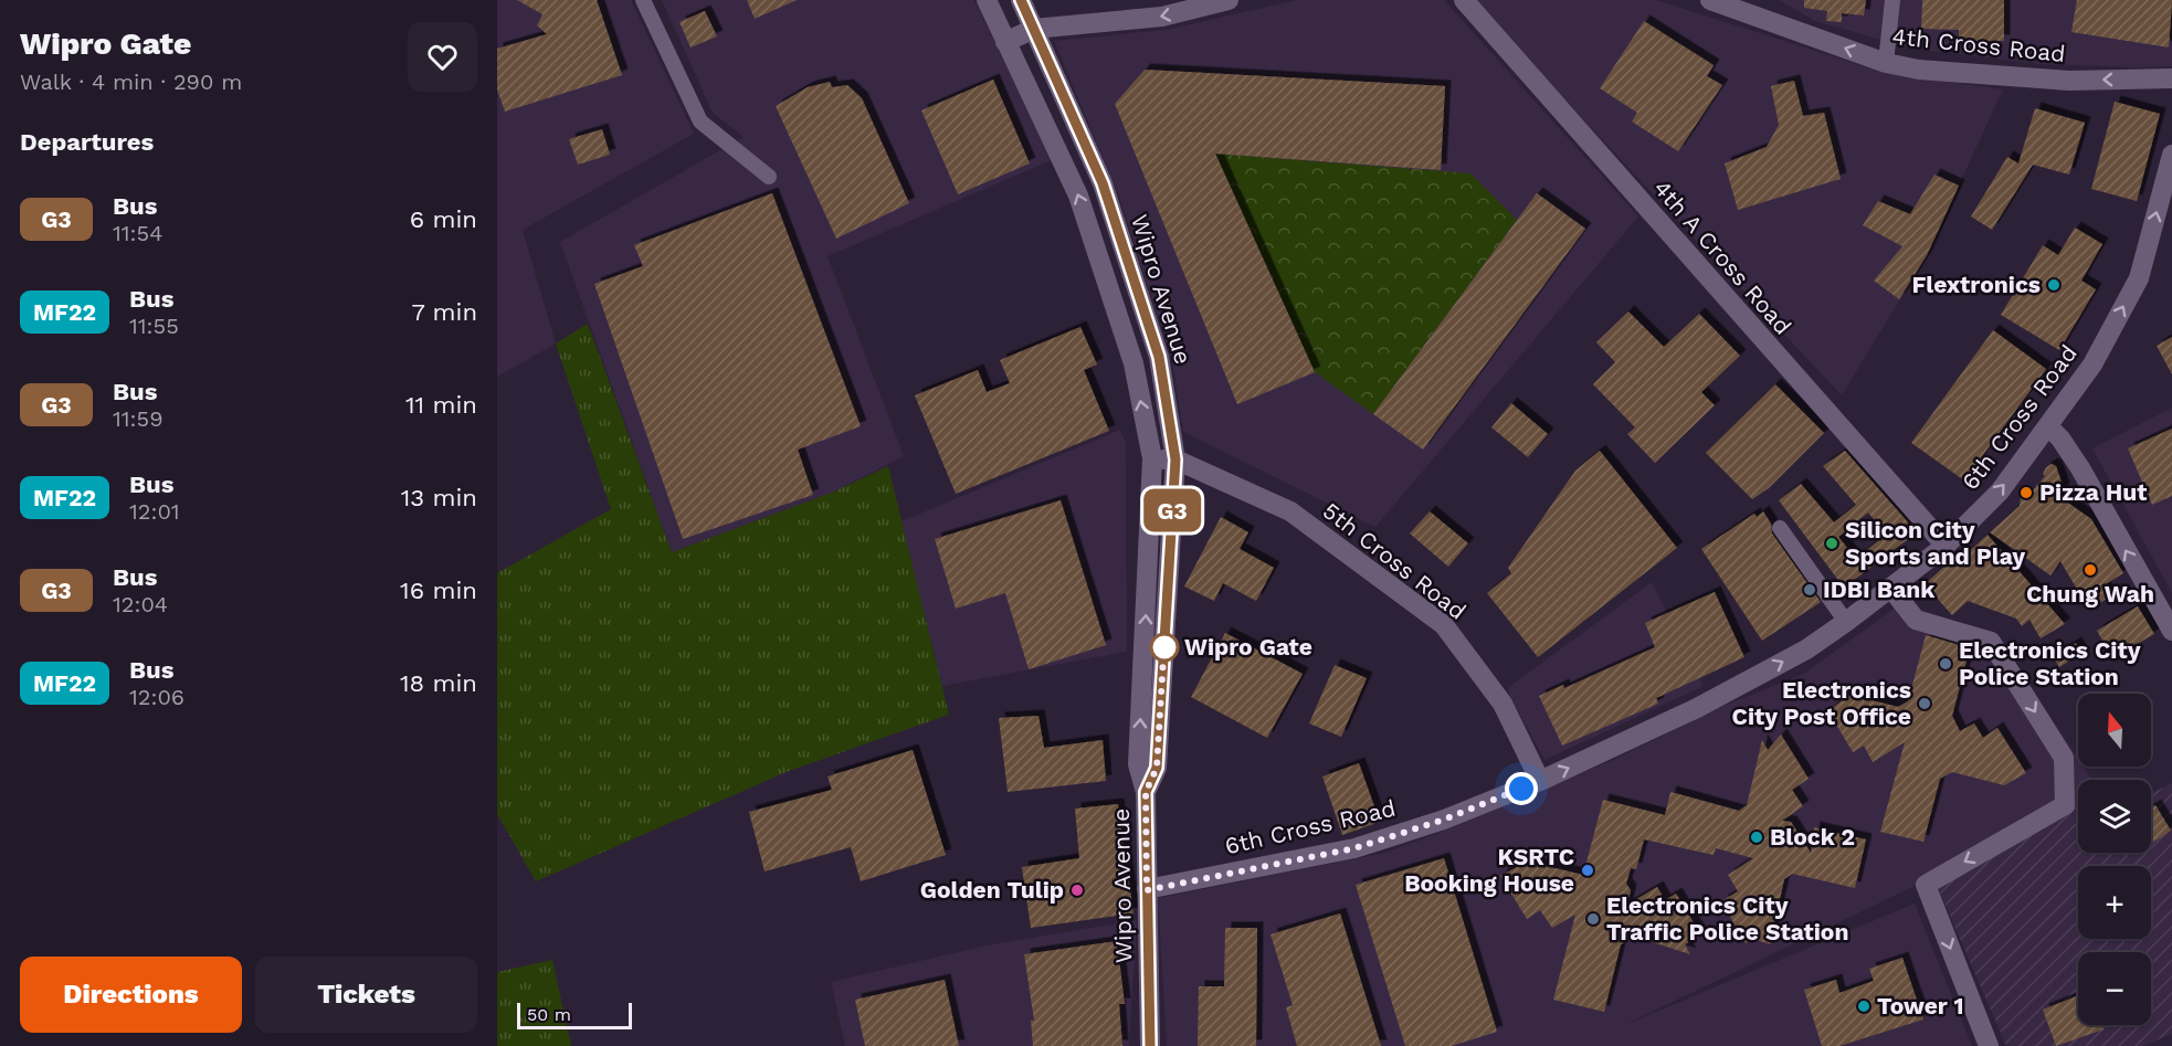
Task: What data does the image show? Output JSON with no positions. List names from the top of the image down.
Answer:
{
  "streets": {
    "street": [
      "4th Cross Road",
      "4th A Cross Road",
      "Wipro Avenue",
      "6th Cross Road",
      "5th Cross Road"
    ]
  },
  "crossings": [
    ["4th A Cross Road", "6th Cross Road"],
    ["Wipro Avenue", "6th Cross Road"],
    ["Wipro Avenue", "5th Cross Road"],
    ["6th Cross Road", "5th Cross Road"]
  ],
  "one_way": ["4th Cross Road", "6th Cross Road"],
  "places": [
    "Flextronics",
    "Pizza Hut",
    "Silicon City Sports and Play",
    "Chung Wah",
    "IDBI Bank",
    "Wipro Gate",
    "Electronics City Police Station",
    "Electronics City Post Office",
    "Block 2",
    "KSRTC Booking House",
    "Golden Tulip",
    "Electronics City Traffic Police Station",
    "Tower 1"
  ],
  "lines": ["bus line G3"],
  "scale_bar": "50 m",
  "north": "top",
  "page": {
    "heading": [
      ["Wipro Gate", "Walk · 4 min · 290 m"],
      "Departures"
    ],
    "on_map": "G3",
    "list": [
      {
        "mark": "G3",
        "name": "Bus",
        "note": "11:54",
        "value": "6 min"
      },
      {
        "mark": "MF22",
        "name": "Bus",
        "note": "11:55",
        "value": "7 min"
      },
      {
        "mark": "G3",
        "name": "Bus",
        "note": "11:59",
        "value": "11 min"
      },
      {
        "mark": "MF22",
        "name": "Bus",
        "note": "12:01",
        "value": "13 min"
      },
      {
        "mark": "G3",
        "name": "Bus",
        "note": "12:04",
        "value": "16 min"
      },
      {
        "mark": "MF22",
        "name": "Bus",
        "note": "12:06",
        "value": "18 min"
      }
    ],
    "map_buttons": ["+", "−"],
    "buttons": ["Directions", "Tickets"],
    "scale": "50 m"
  }
}
